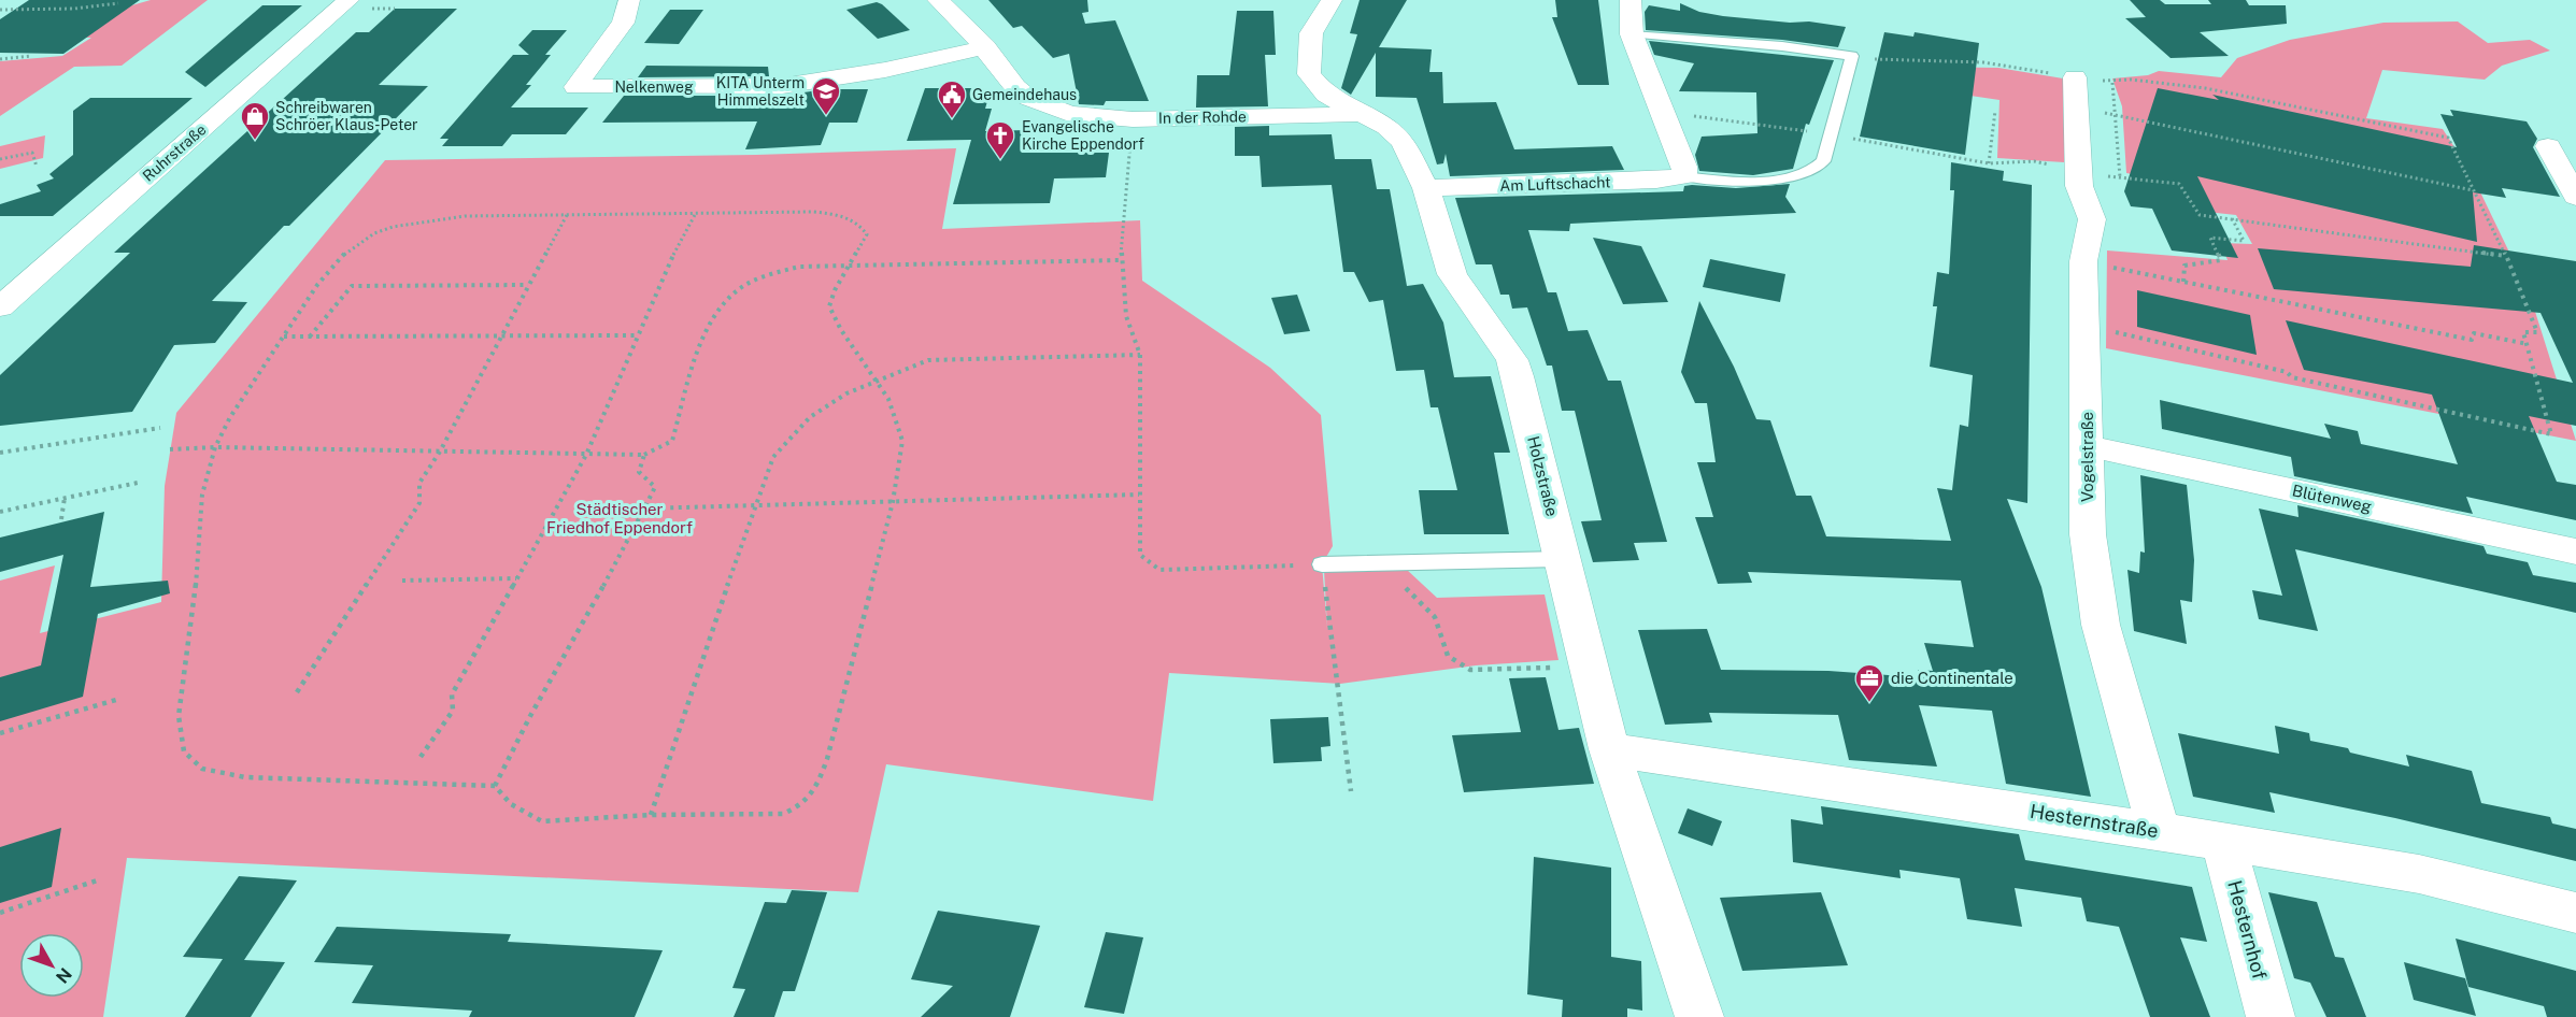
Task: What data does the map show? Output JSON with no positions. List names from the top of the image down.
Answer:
{
  "streets": {
    "street": [
      "Nelkenweg",
      "In der Rohde",
      "Ruhrstraße",
      "Am Luftschacht",
      "Vogelstraße",
      "Holzstraße",
      "Blütenweg",
      "Hesternstraße",
      "Hesternhof"
    ]
  },
  "crossings": [
    ["Nelkenweg", "In der Rohde"],
    ["In der Rohde", "Holzstraße"],
    ["Am Luftschacht", "Holzstraße"],
    ["Vogelstraße", "Blütenweg"],
    ["Vogelstraße", "Hesternstraße"],
    ["Holzstraße", "Hesternstraße"],
    ["Hesternstraße", "Hesternhof"]
  ],
  "parks": ["Städtischer Friedhof Eppendorf"],
  "places": {
    "school or university": ["KITA Unterm Himmelszelt"],
    "public building": ["Gemeindehaus"],
    "shop": ["Schreibwaren Schröer Klaus-Peter"],
    "church": ["Evangelische Kirche Eppendorf"],
    "office": ["die Continentale"]
  },
  "north": "bottom right"
}
